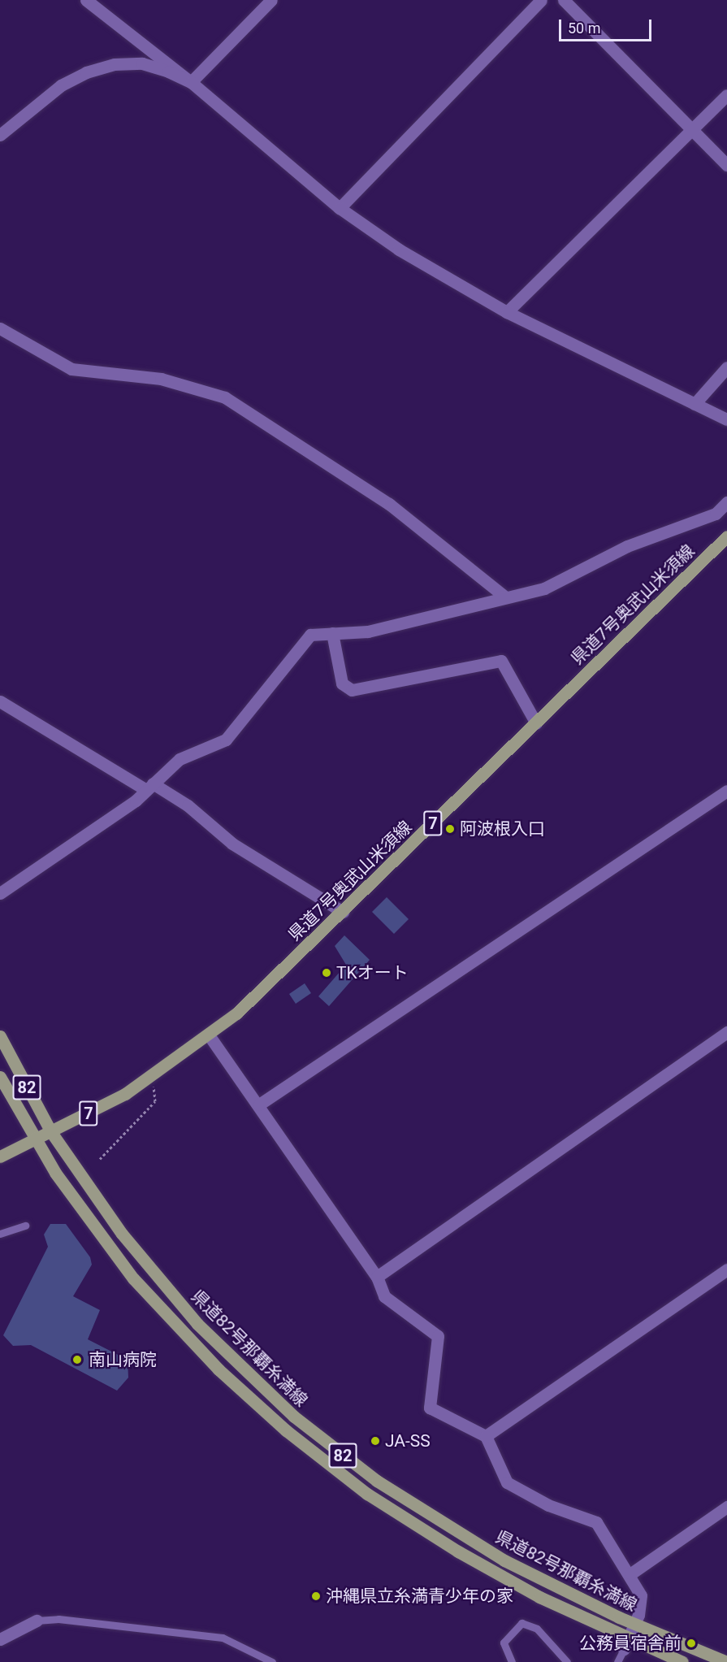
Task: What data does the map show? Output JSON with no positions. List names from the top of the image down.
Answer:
{
  "streets": {
    "main road": [
      "県道7号奥武山米須線",
      "7",
      "82",
      "県道82号那覇糸満線"
    ]
  },
  "crossings": [
    ["県道7号奥武山米須線", "県道82号那覇糸満線"]
  ],
  "places": [
    "阿波根入口",
    "TKオート",
    "南山病院",
    "JA-SS",
    "沖縄県立糸満青少年の家",
    "公務員宿舎前"
  ],
  "scale_bar": "50 m"
}
